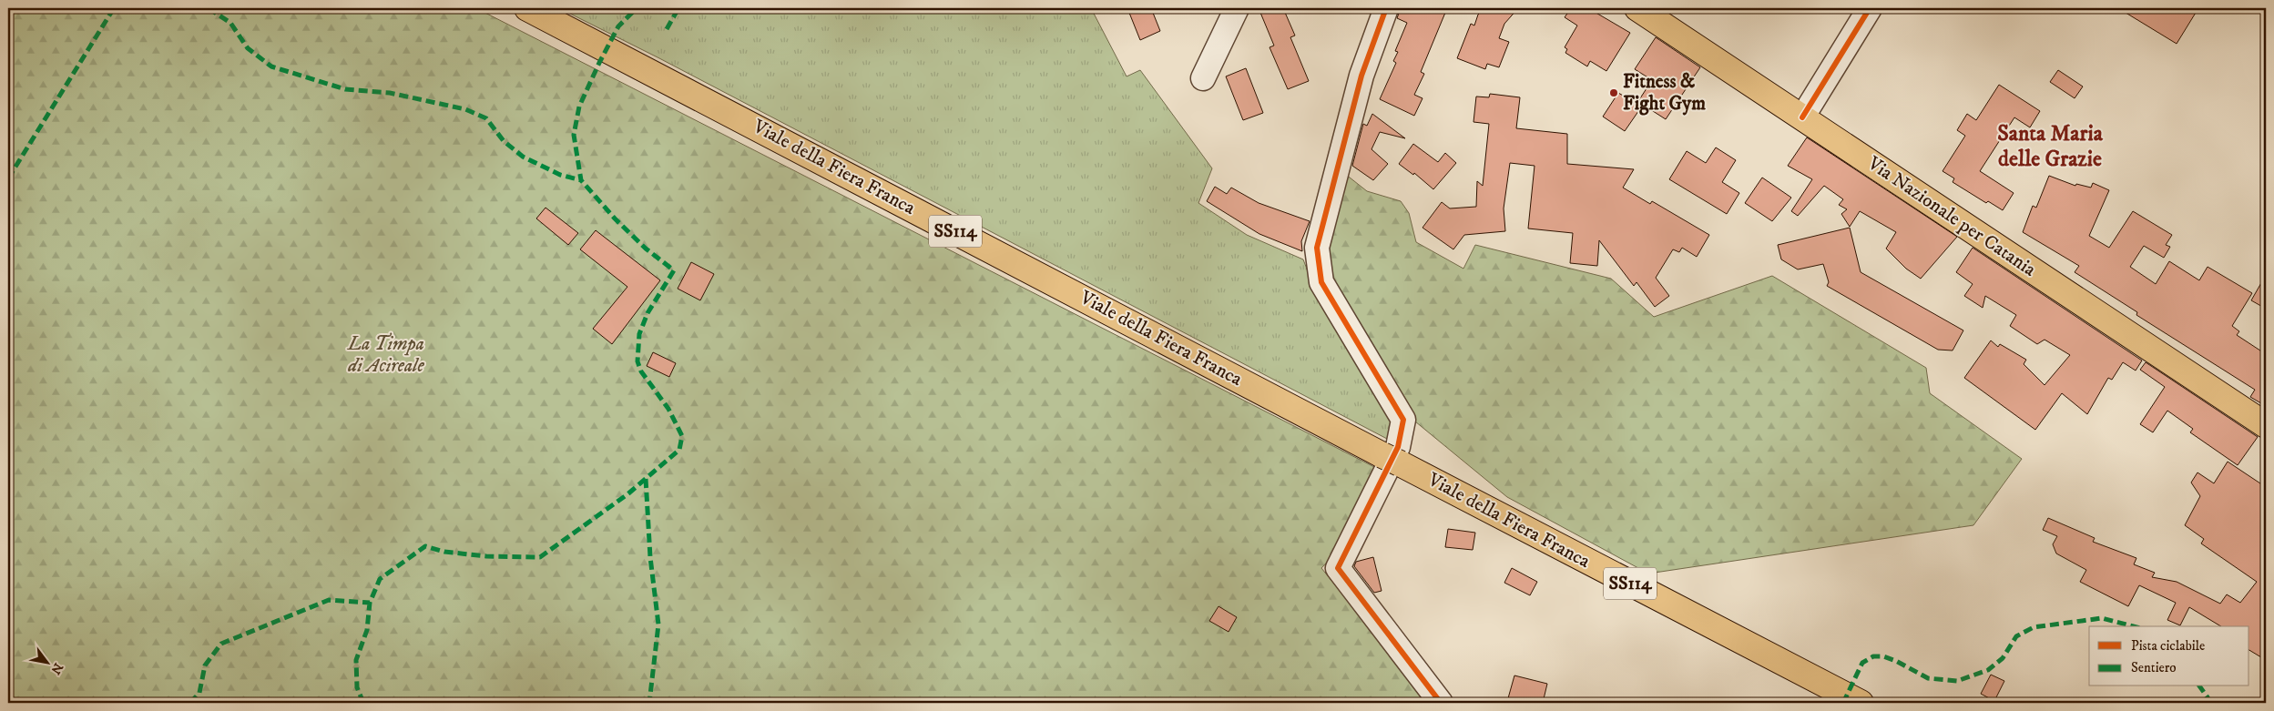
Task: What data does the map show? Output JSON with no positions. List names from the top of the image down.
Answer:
{
  "streets": {
    "main road": ["Viale della Fiera Franca", "Via Nazionale per Catania", "SS114"]
  },
  "districts": ["Santa Maria delle Grazie"],
  "parks": ["La Timpa di Acireale"],
  "places": ["Fitness & Fight Gym"],
  "legend": ["Pista ciclabile", "Sentiero"],
  "north": "bottom right"
}
